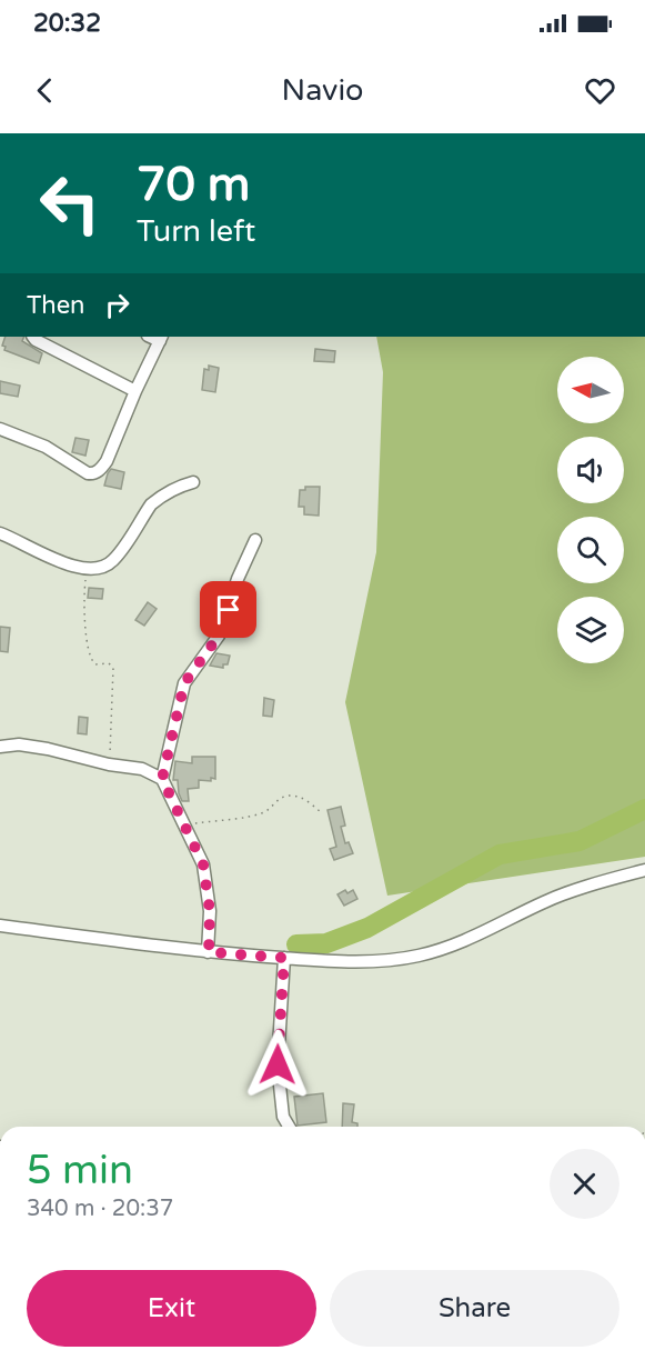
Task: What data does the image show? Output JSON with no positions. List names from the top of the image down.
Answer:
{
  "north": "left",
  "page": {
    "status": "20:32",
    "header": "Navio",
    "turn": ["70 m", "Turn left"],
    "then": "Then",
    "heading": ["5 min", "340 m · 20:37"],
    "buttons": ["Exit", "Share"]
  }
}
